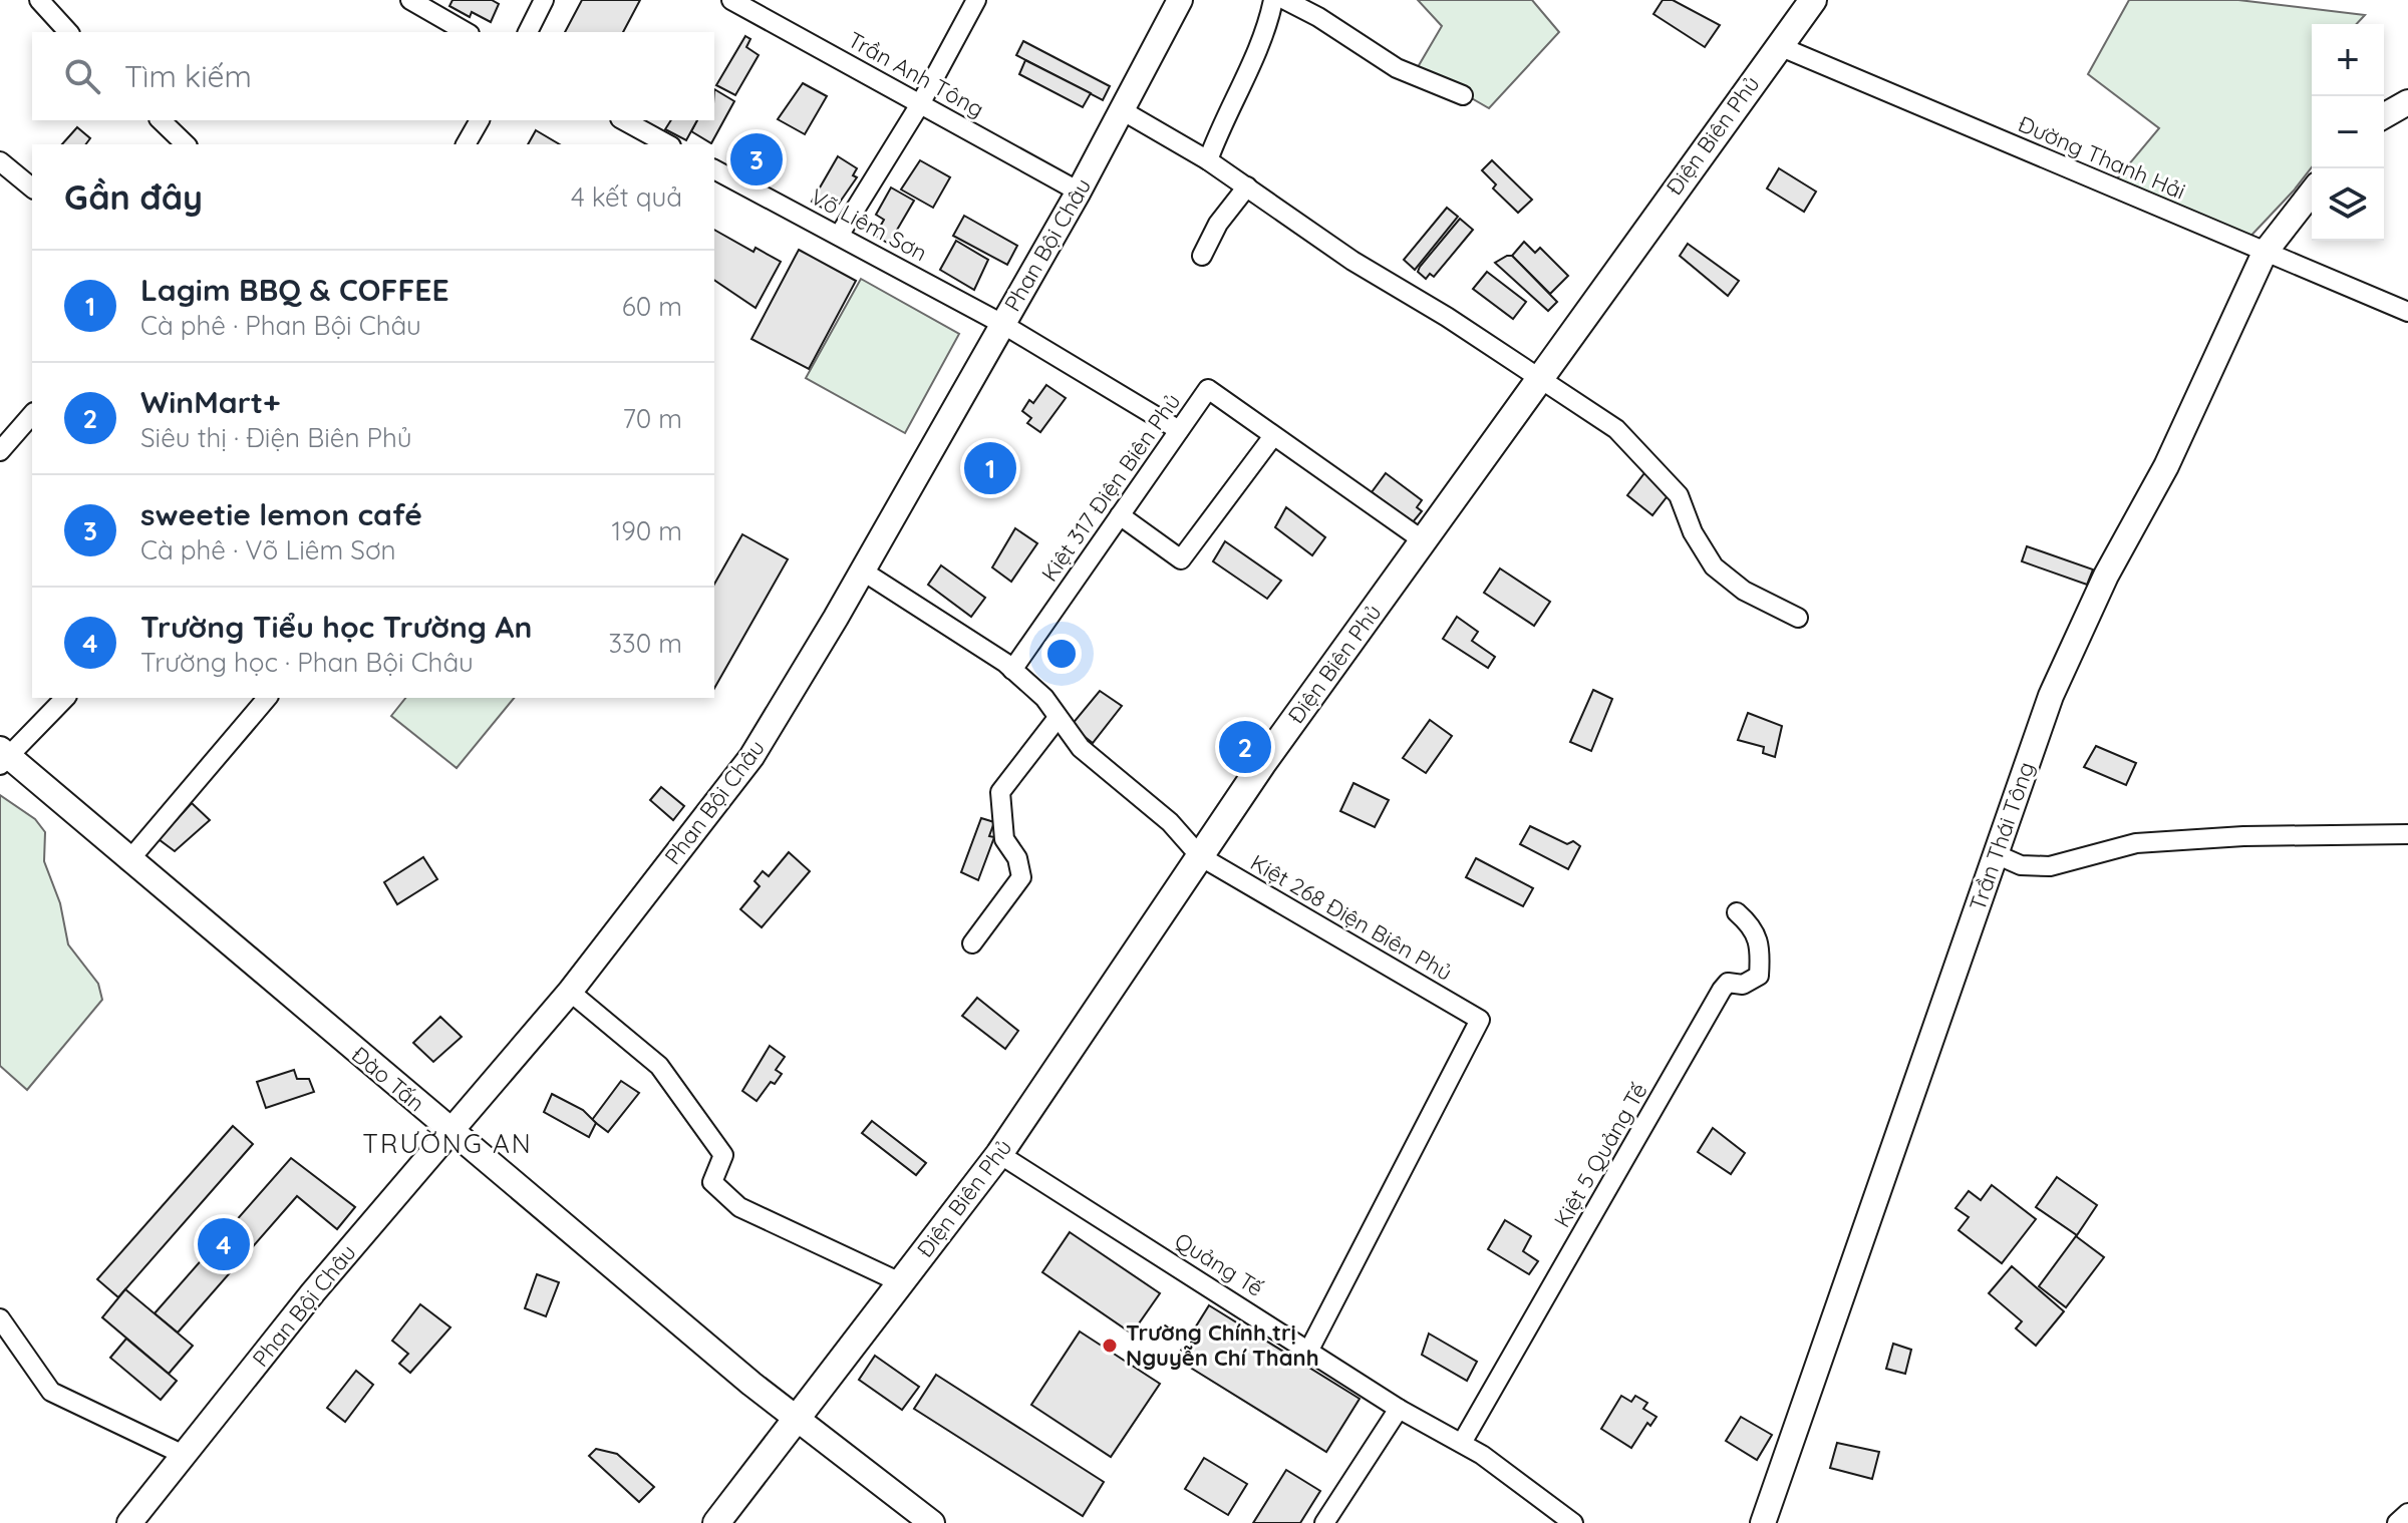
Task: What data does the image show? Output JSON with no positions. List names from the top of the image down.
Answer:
{
  "streets": {
    "main road": ["Điện Biên Phủ"],
    "street": [
      "Trần Anh Tông",
      "Đường Thanh Hải",
      "Võ Liêm Sơn",
      "Phan Bội Châu",
      "Kiệt 317 Điện Biên Phủ",
      "Trần Thái Tông",
      "Kiệt 268 Điện Biên Phủ",
      "Đào Tấn",
      "Kiệt 5 Quảng Tế",
      "Quảng Tế"
    ]
  },
  "crossings": [
    ["Trần Anh Tông", "Phan Bội Châu"],
    ["Điện Biên Phủ", "Đường Thanh Hải"],
    ["Điện Biên Phủ", "Kiệt 317 Điện Biên Phủ"],
    ["Điện Biên Phủ", "Kiệt 268 Điện Biên Phủ"],
    ["Điện Biên Phủ", "Đào Tấn"],
    ["Điện Biên Phủ", "Quảng Tế"],
    ["Đường Thanh Hải", "Trần Thái Tông"],
    ["Võ Liêm Sơn", "Phan Bội Châu"],
    ["Võ Liêm Sơn", "Kiệt 317 Điện Biên Phủ"],
    ["Phan Bội Châu", "Kiệt 268 Điện Biên Phủ"],
    ["Phan Bội Châu", "Đào Tấn"],
    ["Kiệt 317 Điện Biên Phủ", "Kiệt 268 Điện Biên Phủ"],
    ["Kiệt 268 Điện Biên Phủ", "Quảng Tế"],
    ["Kiệt 5 Quảng Tế", "Quảng Tế"]
  ],
  "districts": ["TRƯỜNG AN"],
  "places": ["Trường Chính trị Nguyễn Chí Thanh"],
  "page": {
    "map_buttons": ["+", "−"],
    "search": "Tìm kiếm",
    "pins": [
      "3",
      "1",
      "2",
      "4"
    ],
    "heading": ["Gần đây", "4 kết quả"],
    "list": [
      {
        "mark": "1",
        "name": "Lagim BBQ & COFFEE",
        "note": "Cà phê · Phan Bội Châu",
        "value": "60 m"
      },
      {
        "mark": "2",
        "name": "WinMart+",
        "note": "Siêu thị · Điện Biên Phủ",
        "value": "70 m"
      },
      {
        "mark": "3",
        "name": "sweetie lemon café",
        "note": "Cà phê · Võ Liêm Sơn",
        "value": "190 m"
      },
      {
        "mark": "4",
        "name": "Trường Tiểu học Trường An",
        "note": "Trường học · Phan Bội Châu",
        "value": "330 m"
      }
    ]
  }
}
